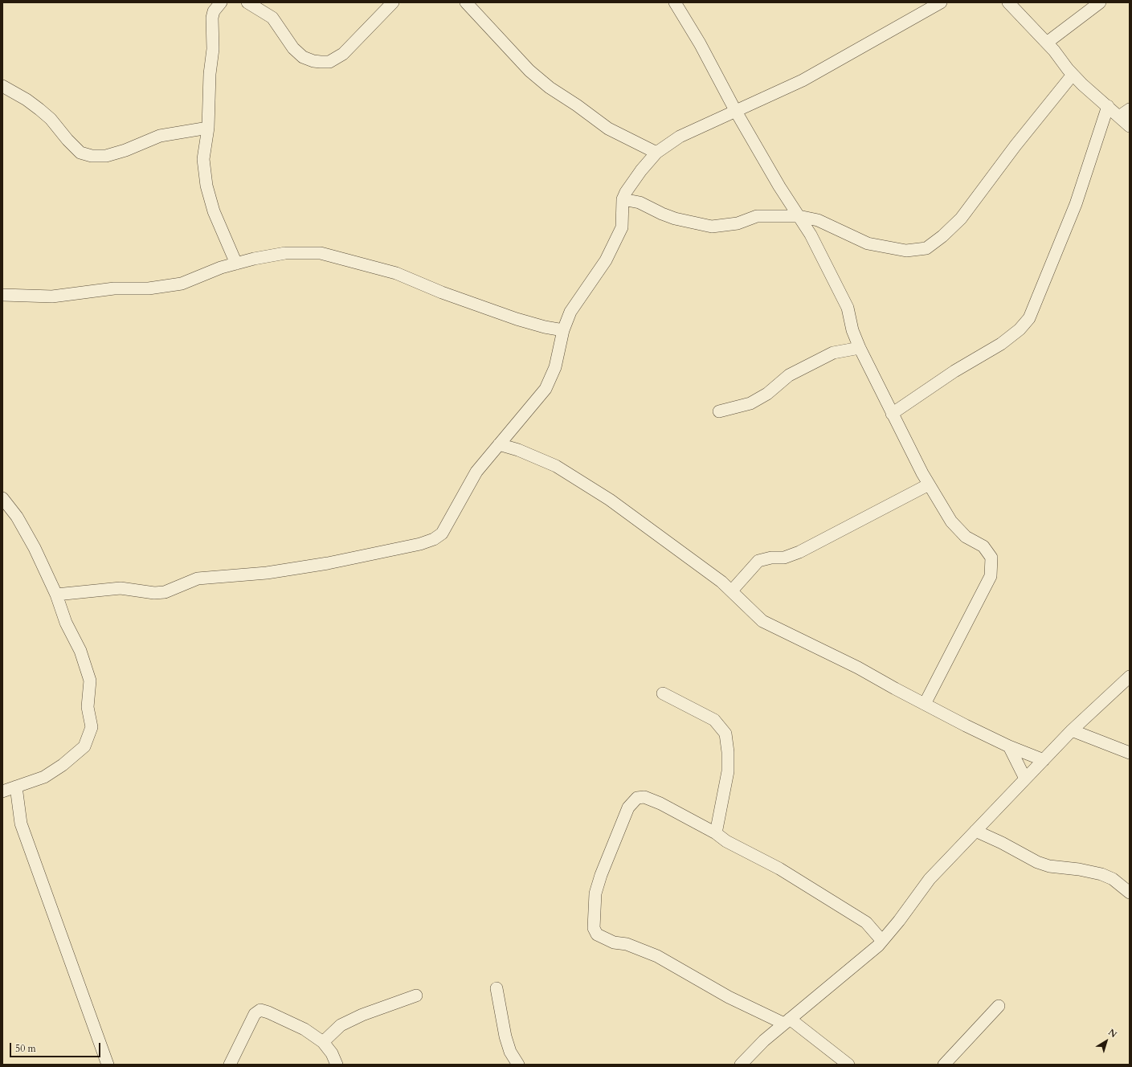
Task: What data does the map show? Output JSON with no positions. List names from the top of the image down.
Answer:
{
  "scale_bar": "50 m",
  "north": "top right"
}
